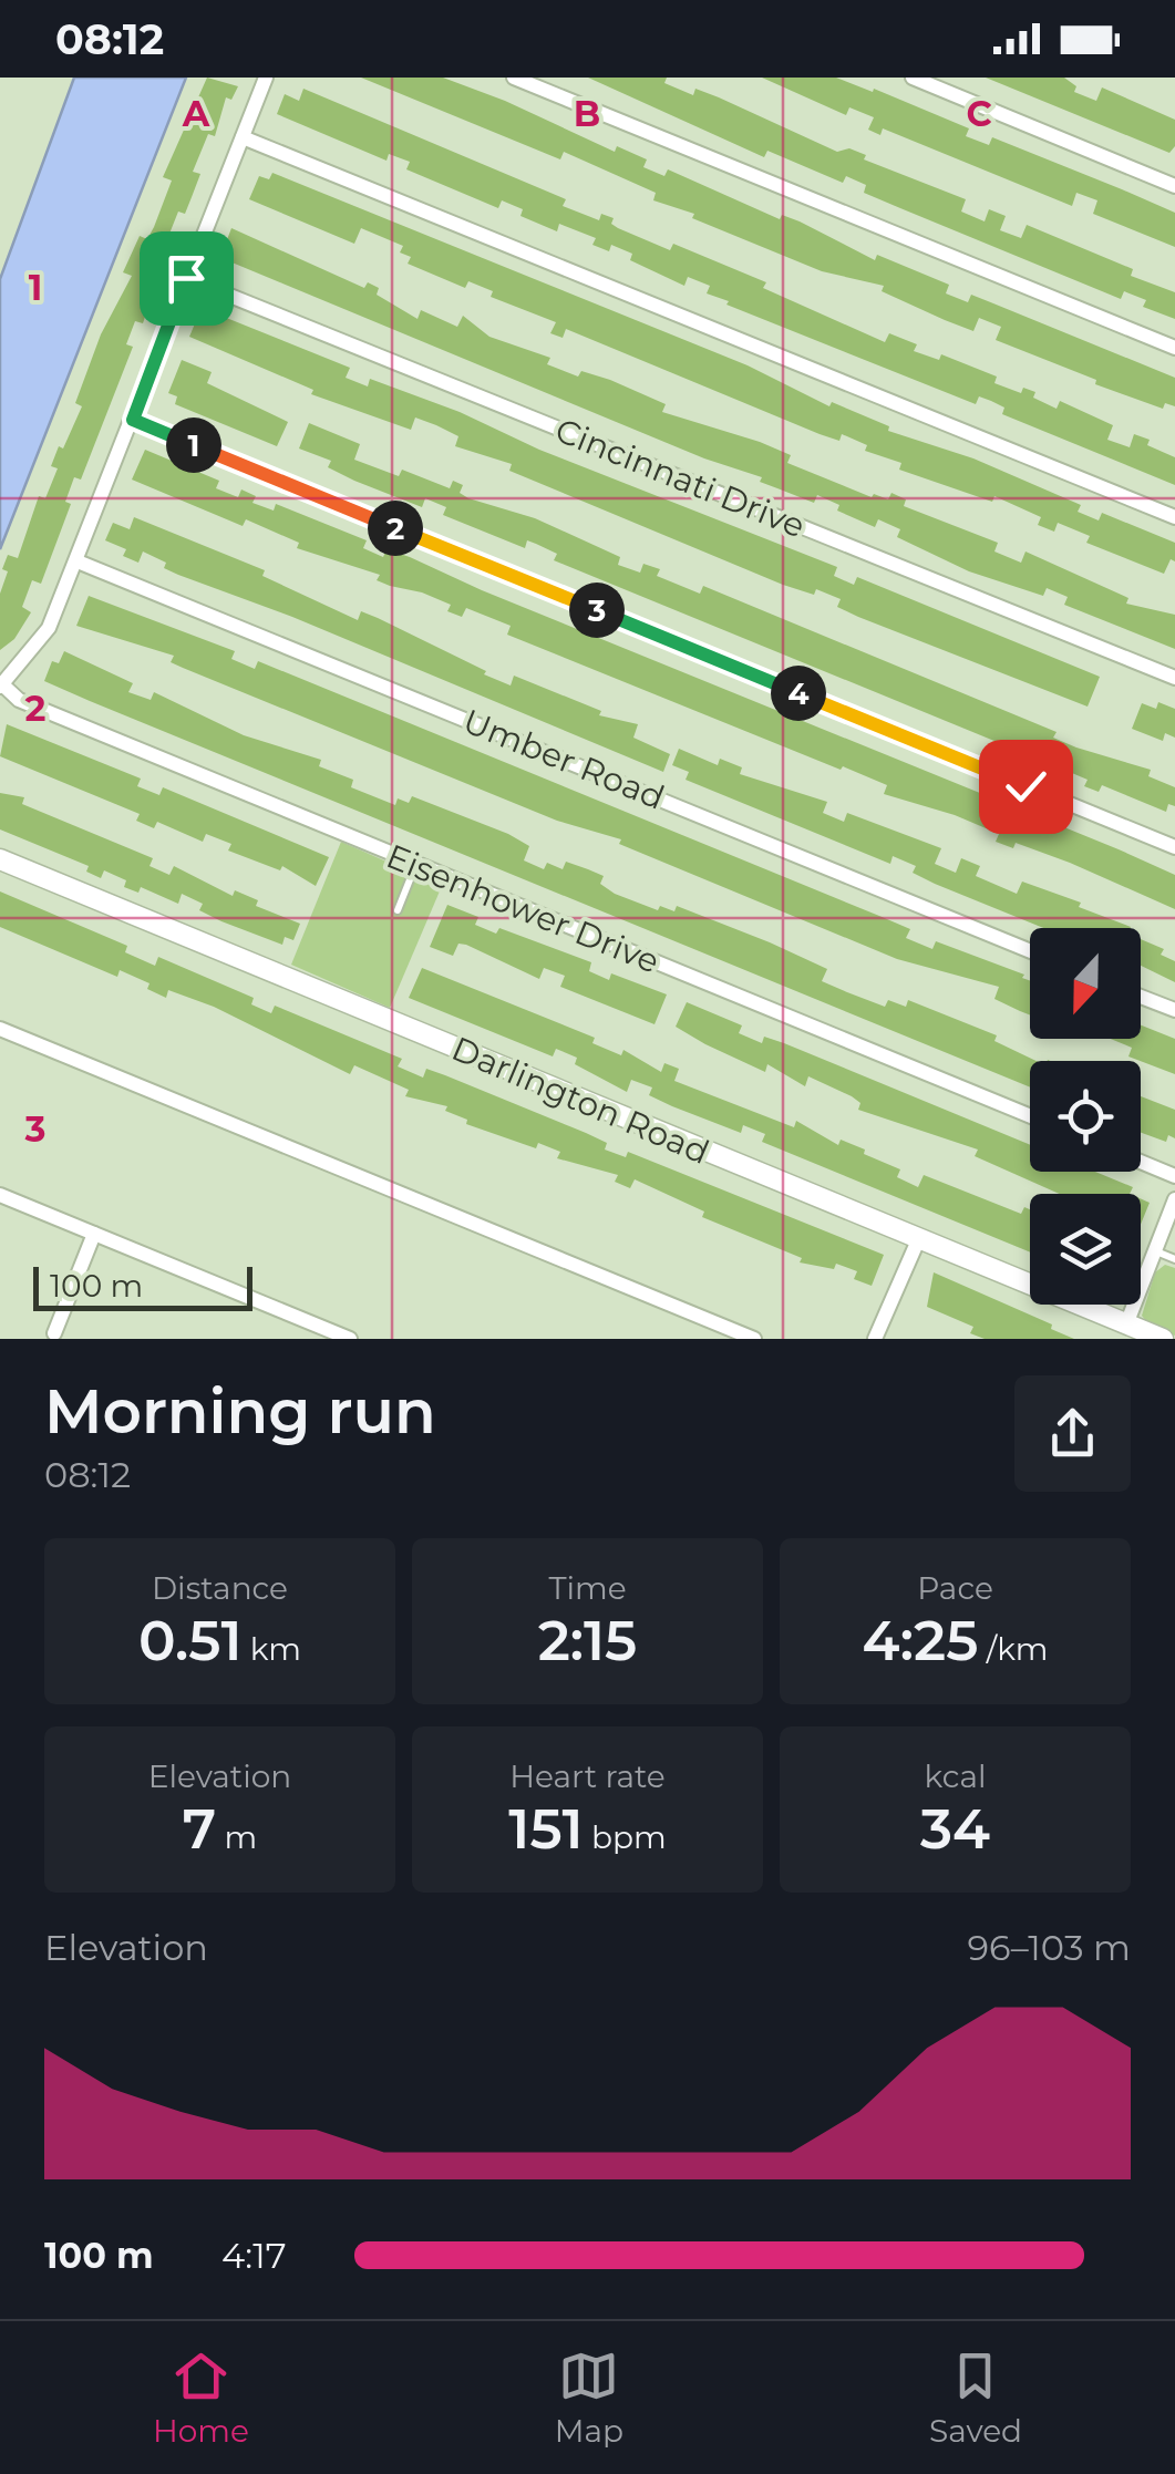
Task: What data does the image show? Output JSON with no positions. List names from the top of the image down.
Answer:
{
  "streets": {
    "street": [
      "Cincinnati Drive",
      "Umber Road",
      "Eisenhower Drive",
      "Darlington Road"
    ]
  },
  "scale_bar": "100 m",
  "north": "bottom",
  "page": {
    "status": "08:12",
    "pins": [
      "1",
      "2",
      "3",
      "4"
    ],
    "scale": "100 m",
    "heading": ["Morning run", "08:12"],
    "stats": [
      ["Distance", "0.51 km"],
      ["Time", "2:15"],
      ["Pace", "4:25 /km"],
      ["Elevation", "7 m"],
      ["Heart rate", "151 bpm"],
      ["kcal", "34"]
    ],
    "chart": ["Elevation", "96–103 m"],
    "list": [
      {
        "name": "100 m",
        "note": "4:17"
      }
    ],
    "tabs": ["Home", "Map", "Saved"]
  },
  "grid": {
    "columns": ["A", "B", "C"],
    "rows": ["1", "2", "3"]
  }
}
